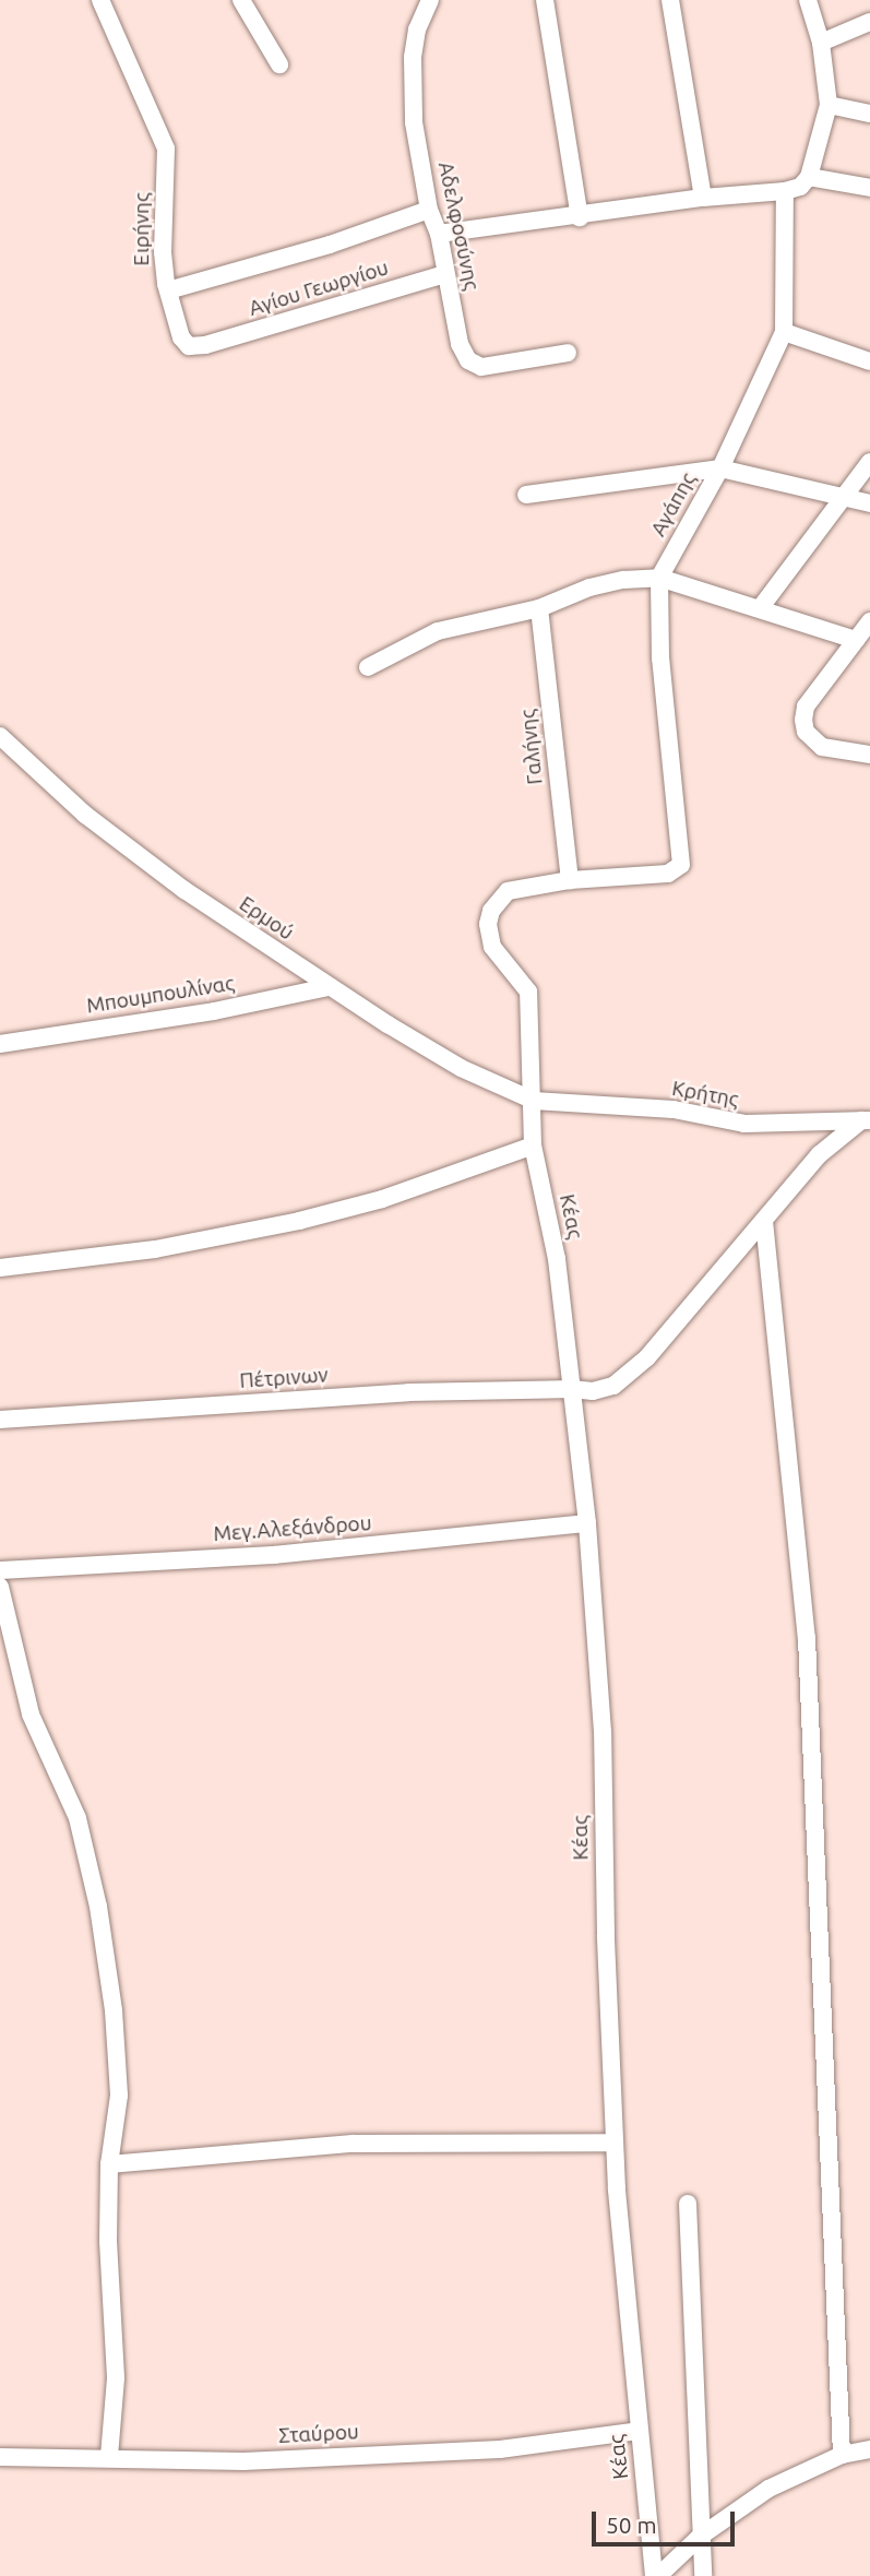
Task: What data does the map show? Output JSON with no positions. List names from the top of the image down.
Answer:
{
  "streets": {
    "street": [
      "Αδελφοσύνης",
      "Ειρήνης",
      "Αγίου Γεωργίου",
      "Αγάπης",
      "Γαλήνης",
      "Ερμού",
      "Μπουμπουλίνας",
      "Κρήτης",
      "Κέας",
      "Πέτρινων",
      "Μεγ.Αλεξάνδρου",
      "Σταύρου"
    ]
  },
  "crossings": [
    ["Αδελφοσύνης", "Ειρήνης"],
    ["Αδελφοσύνης", "Αγίου Γεωργίου"],
    ["Ειρήνης", "Αγίου Γεωργίου"],
    ["Αγάπης", "Κέας"],
    ["Γαλήνης", "Κέας"],
    ["Ερμού", "Μπουμπουλίνας"],
    ["Ερμού", "Κρήτης"],
    ["Ερμού", "Κέας"],
    ["Κρήτης", "Κέας"],
    ["Κρήτης", "Πέτρινων"],
    ["Κέας", "Πέτρινων"],
    ["Κέας", "Μεγ.Αλεξάνδρου"],
    ["Κέας", "Σταύρου"]
  ],
  "scale_bar": "50 m"
}
